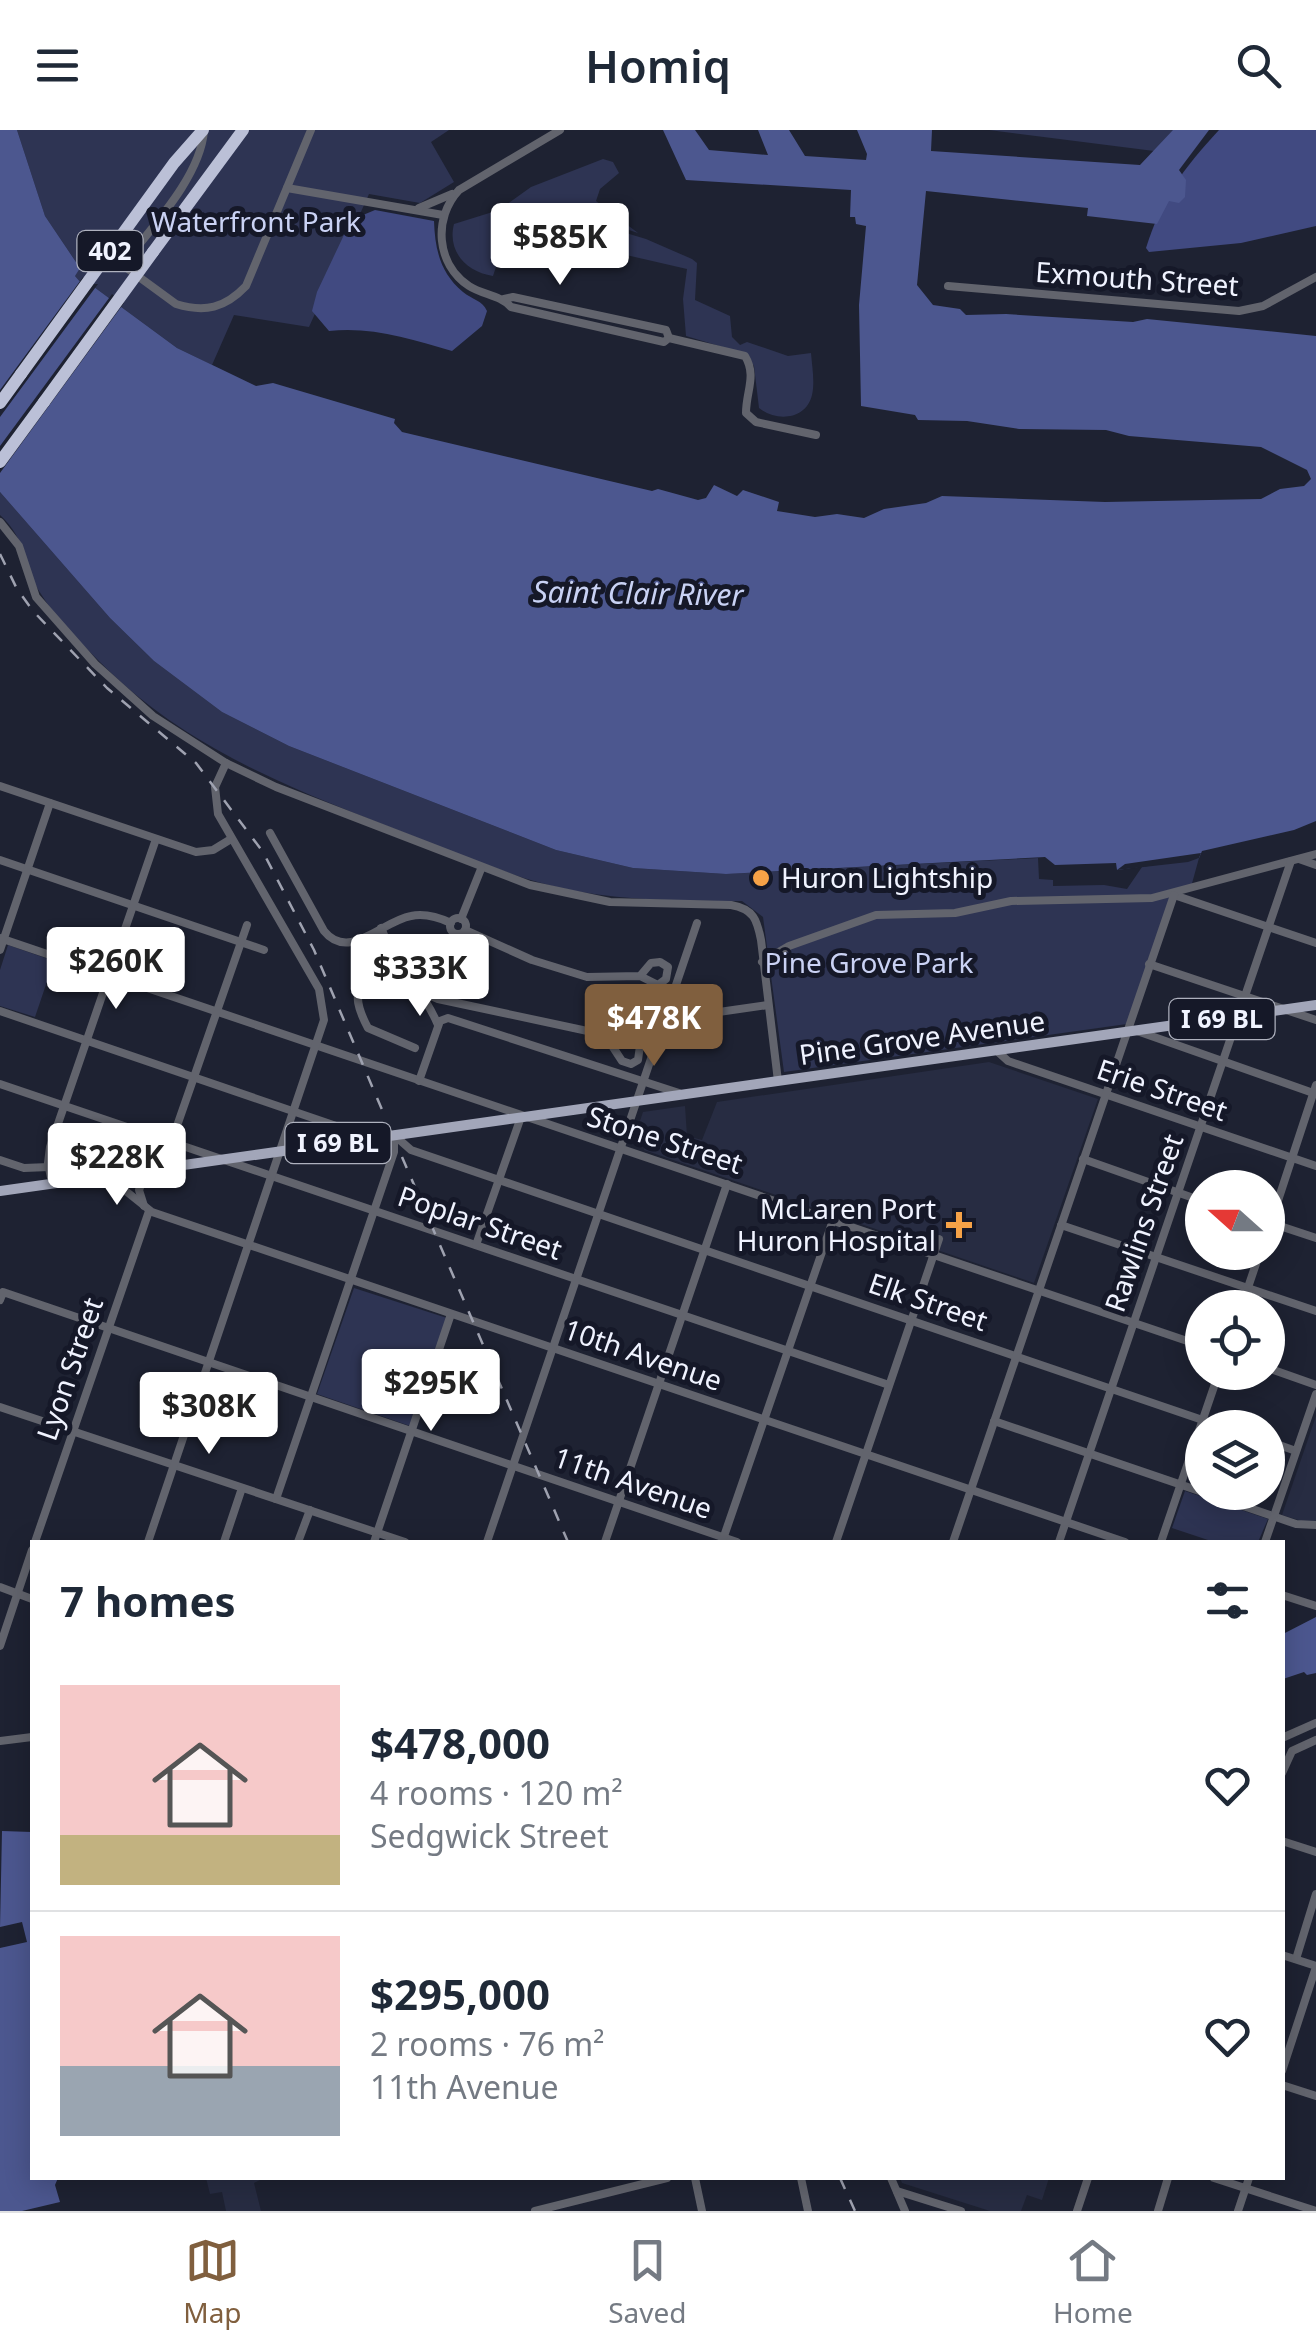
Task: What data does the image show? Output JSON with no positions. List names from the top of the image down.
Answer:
{
  "streets": {
    "highway": ["402"],
    "main road": ["I 69 BL", "Pine Grove Avenue"],
    "street": [
      "Exmouth Street",
      "Erie Street",
      "Stone Street",
      "Poplar Street",
      "Rawlins Street",
      "Elk Street",
      "10th Avenue",
      "Lyon Street",
      "11th Avenue"
    ]
  },
  "crossings": [
    ["Pine Grove Avenue", "Erie Street"],
    ["Pine Grove Avenue", "Stone Street"],
    ["Pine Grove Avenue", "Poplar Street"],
    ["Pine Grove Avenue", "Rawlins Street"],
    ["Pine Grove Avenue", "Elk Street"],
    ["Pine Grove Avenue", "10th Avenue"],
    ["Erie Street", "Rawlins Street"],
    ["Stone Street", "Rawlins Street"],
    ["Rawlins Street", "Elk Street"],
    ["Rawlins Street", "10th Avenue"],
    ["10th Avenue", "Lyon Street"],
    ["Lyon Street", "11th Avenue"]
  ],
  "water": ["Saint Clair River"],
  "parks": ["Waterfront Park", "Pine Grove Park"],
  "places": {
    "other": ["Huron Lightship"],
    "health": ["McLaren Port Huron Hospital"]
  },
  "north": "left",
  "page": {
    "header": "Homiq",
    "price": [
      "$585K",
      "$260K",
      "$333K",
      "$478K",
      "$228K",
      "$295K",
      "$308K"
    ],
    "heading": "7 homes",
    "list": [
      {
        "name": "$478,000",
        "note": "4 rooms · 120 m² · Sedgwick Street"
      },
      {
        "name": "$295,000",
        "note": "2 rooms · 76 m² · 11th Avenue"
      }
    ],
    "tabs": ["Map", "Saved", "Home"]
  }
}
